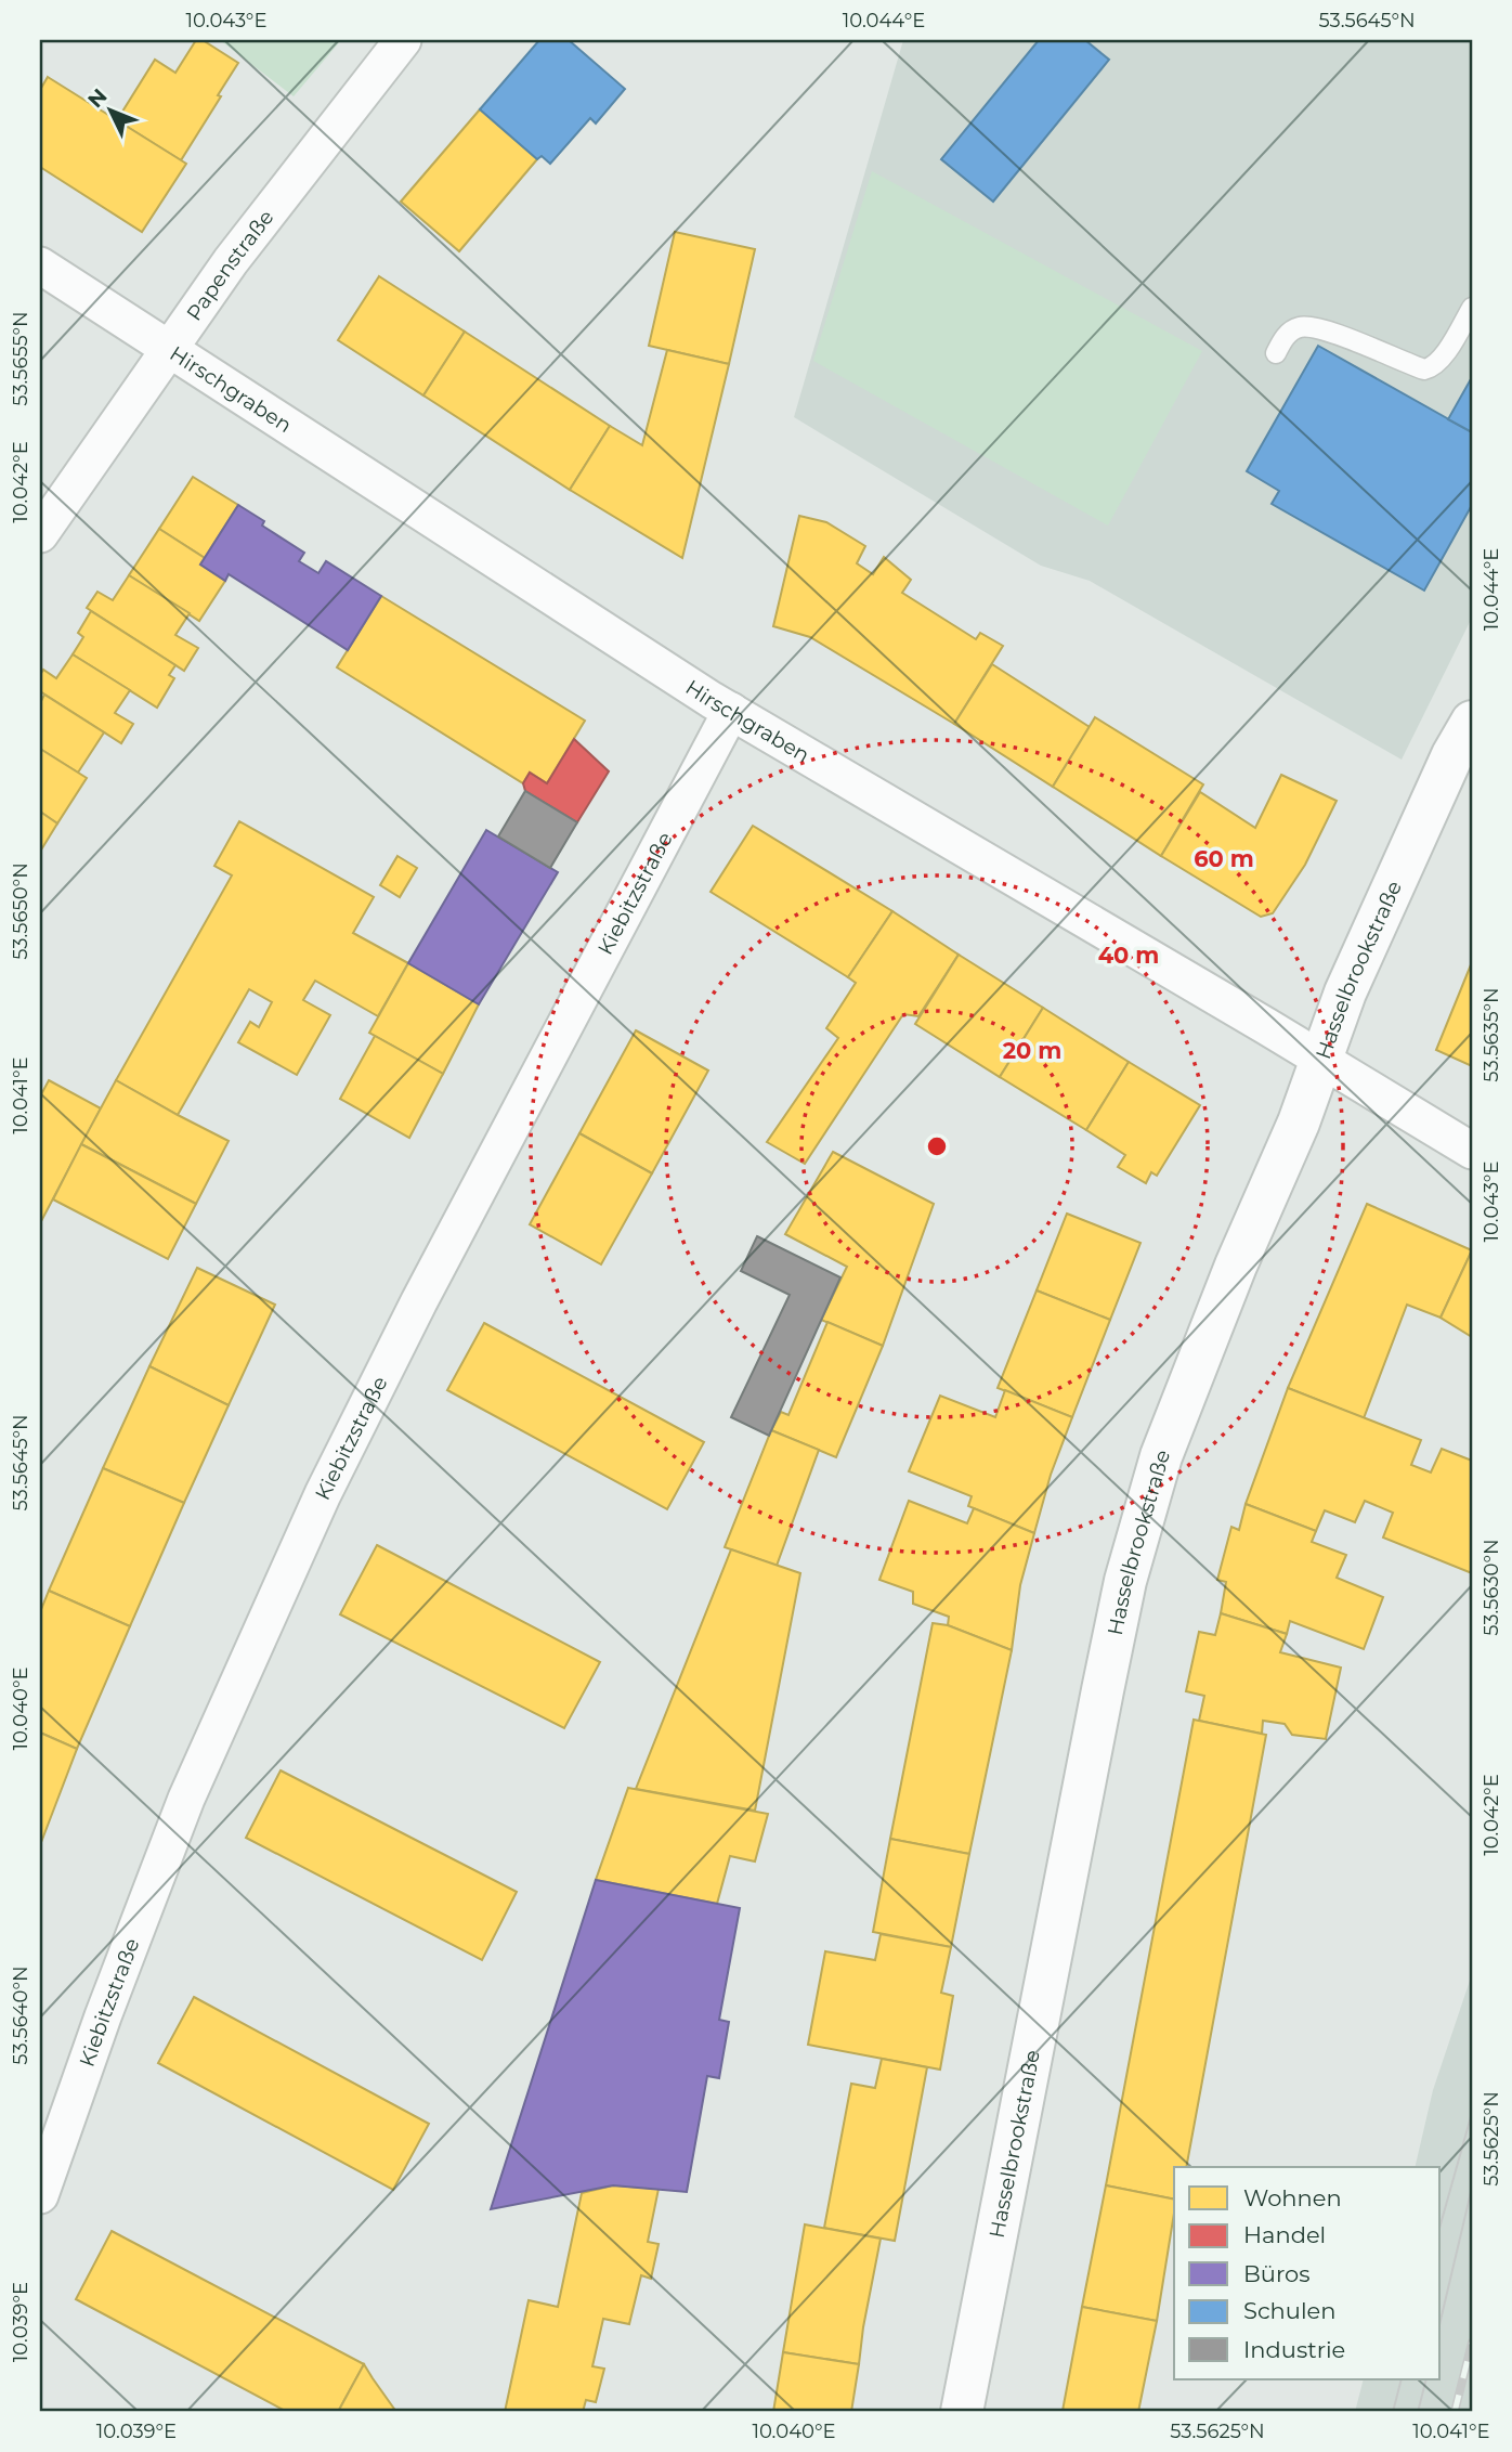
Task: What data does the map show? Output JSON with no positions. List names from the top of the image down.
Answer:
{
  "streets": {
    "street": [
      "Papenstraße",
      "Hirschgraben",
      "Kiebitzstraße",
      "Hasselbrookstraße"
    ]
  },
  "crossings": [
    ["Papenstraße", "Hirschgraben"],
    ["Hirschgraben", "Kiebitzstraße"],
    ["Hirschgraben", "Hasselbrookstraße"]
  ],
  "legend": [
    "Wohnen",
    "Handel",
    "Büros",
    "Schulen",
    "Industrie"
  ],
  "north": "top left",
  "coordinates": [
    "10.043°E",
    "10.044°E",
    "53.5645°N",
    "53.5655°N",
    "10.042°E",
    "53.5650°N",
    "53.5635°N",
    "10.041°E",
    "53.5630°N",
    "10.040°E",
    "53.5640°N",
    "53.5625°N",
    "10.039°E"
  ],
  "rings": ["60 m", "40 m", "20 m"]
}
